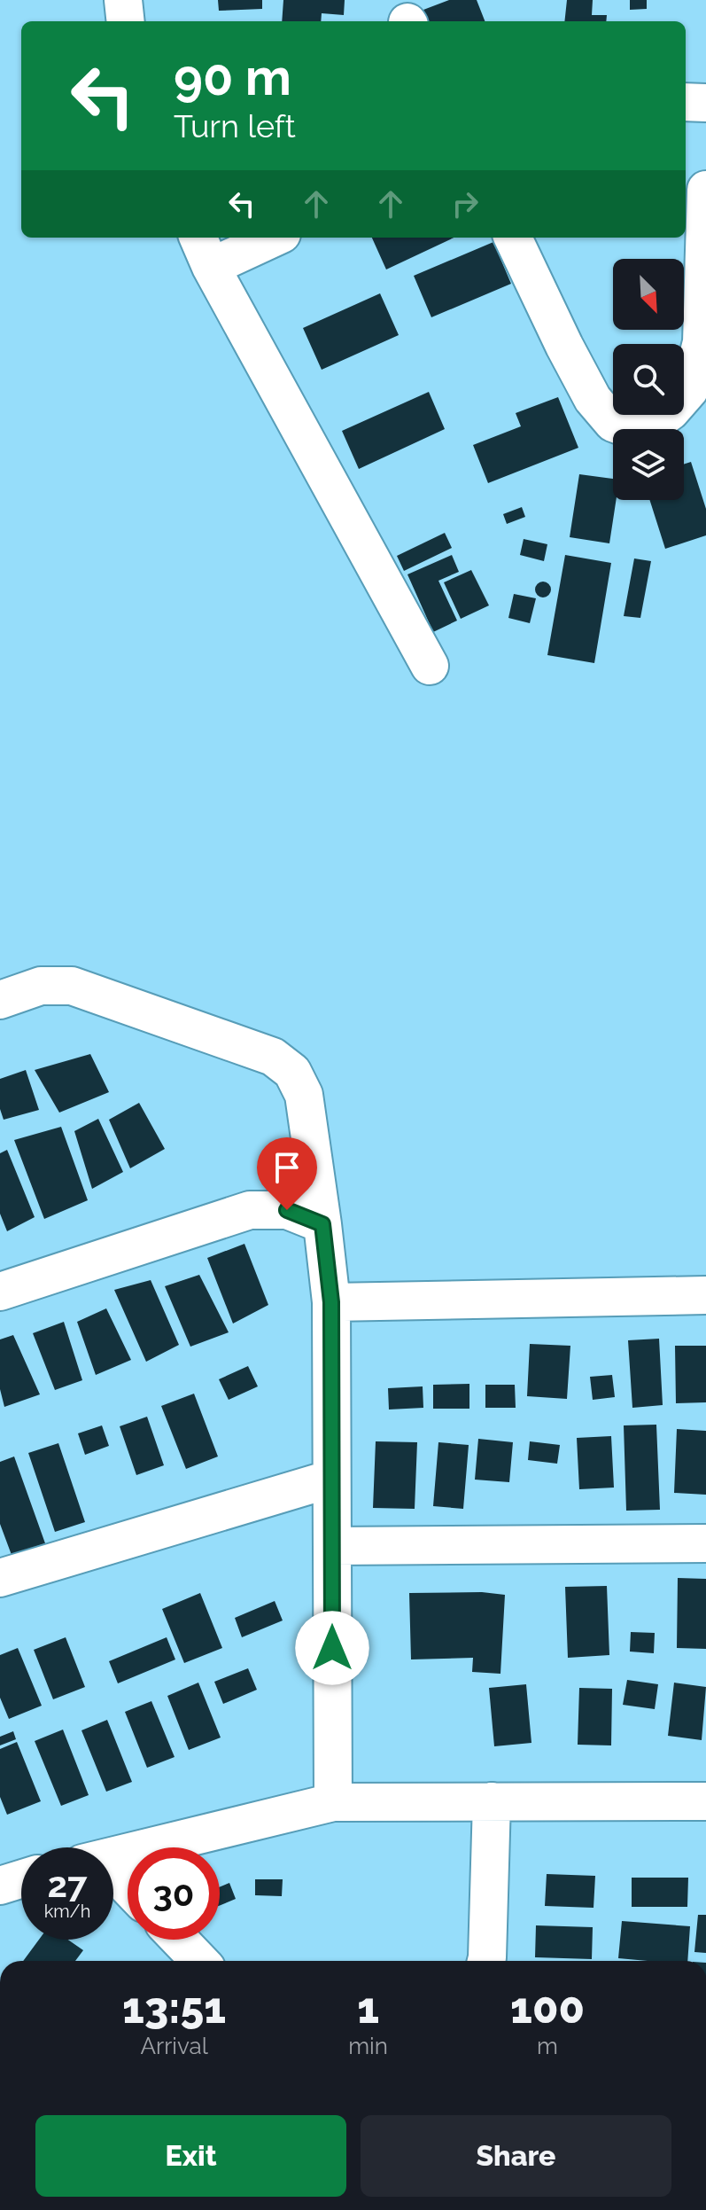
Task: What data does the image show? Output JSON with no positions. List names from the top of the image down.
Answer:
{
  "north": "bottom right",
  "page": {
    "turn": ["90 m", "Turn left"],
    "speed": "27 km/h",
    "limit": "30",
    "eta": [
      "13:51",
      "Arrival",
      "1",
      "min",
      "100",
      "m"
    ],
    "buttons": ["Exit", "Share"]
  }
}
